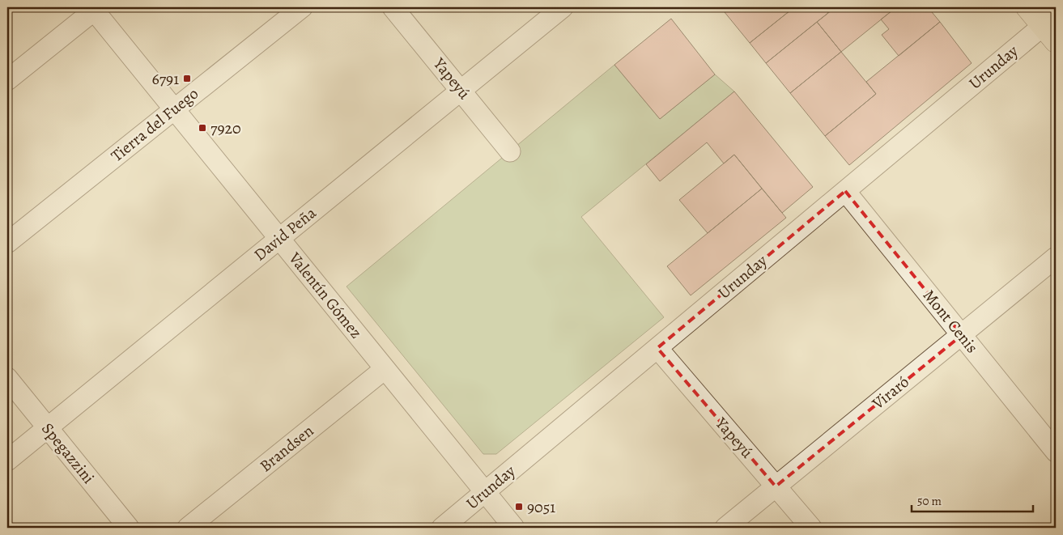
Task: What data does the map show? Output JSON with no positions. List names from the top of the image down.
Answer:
{
  "streets": {
    "street": [
      "Urunday",
      "Yapeyú",
      "Tierra del Fuego",
      "David Peña",
      "Valentín Gómez",
      "Mont Cenis",
      "Viraró",
      "Brandsen",
      "Spegazzini"
    ]
  },
  "crossings": [
    ["Urunday", "Yapeyú"],
    ["Urunday", "Valentín Gómez"],
    ["Urunday", "Mont Cenis"],
    ["Yapeyú", "David Peña"],
    ["Yapeyú", "Viraró"],
    ["Tierra del Fuego", "Valentín Gómez"],
    ["David Peña", "Valentín Gómez"],
    ["David Peña", "Spegazzini"],
    ["Valentín Gómez", "Brandsen"],
    ["Mont Cenis", "Viraró"]
  ],
  "places": {
    "transit": ["6791", "7920", "9051"]
  },
  "scale_bar": "50 m"
}
